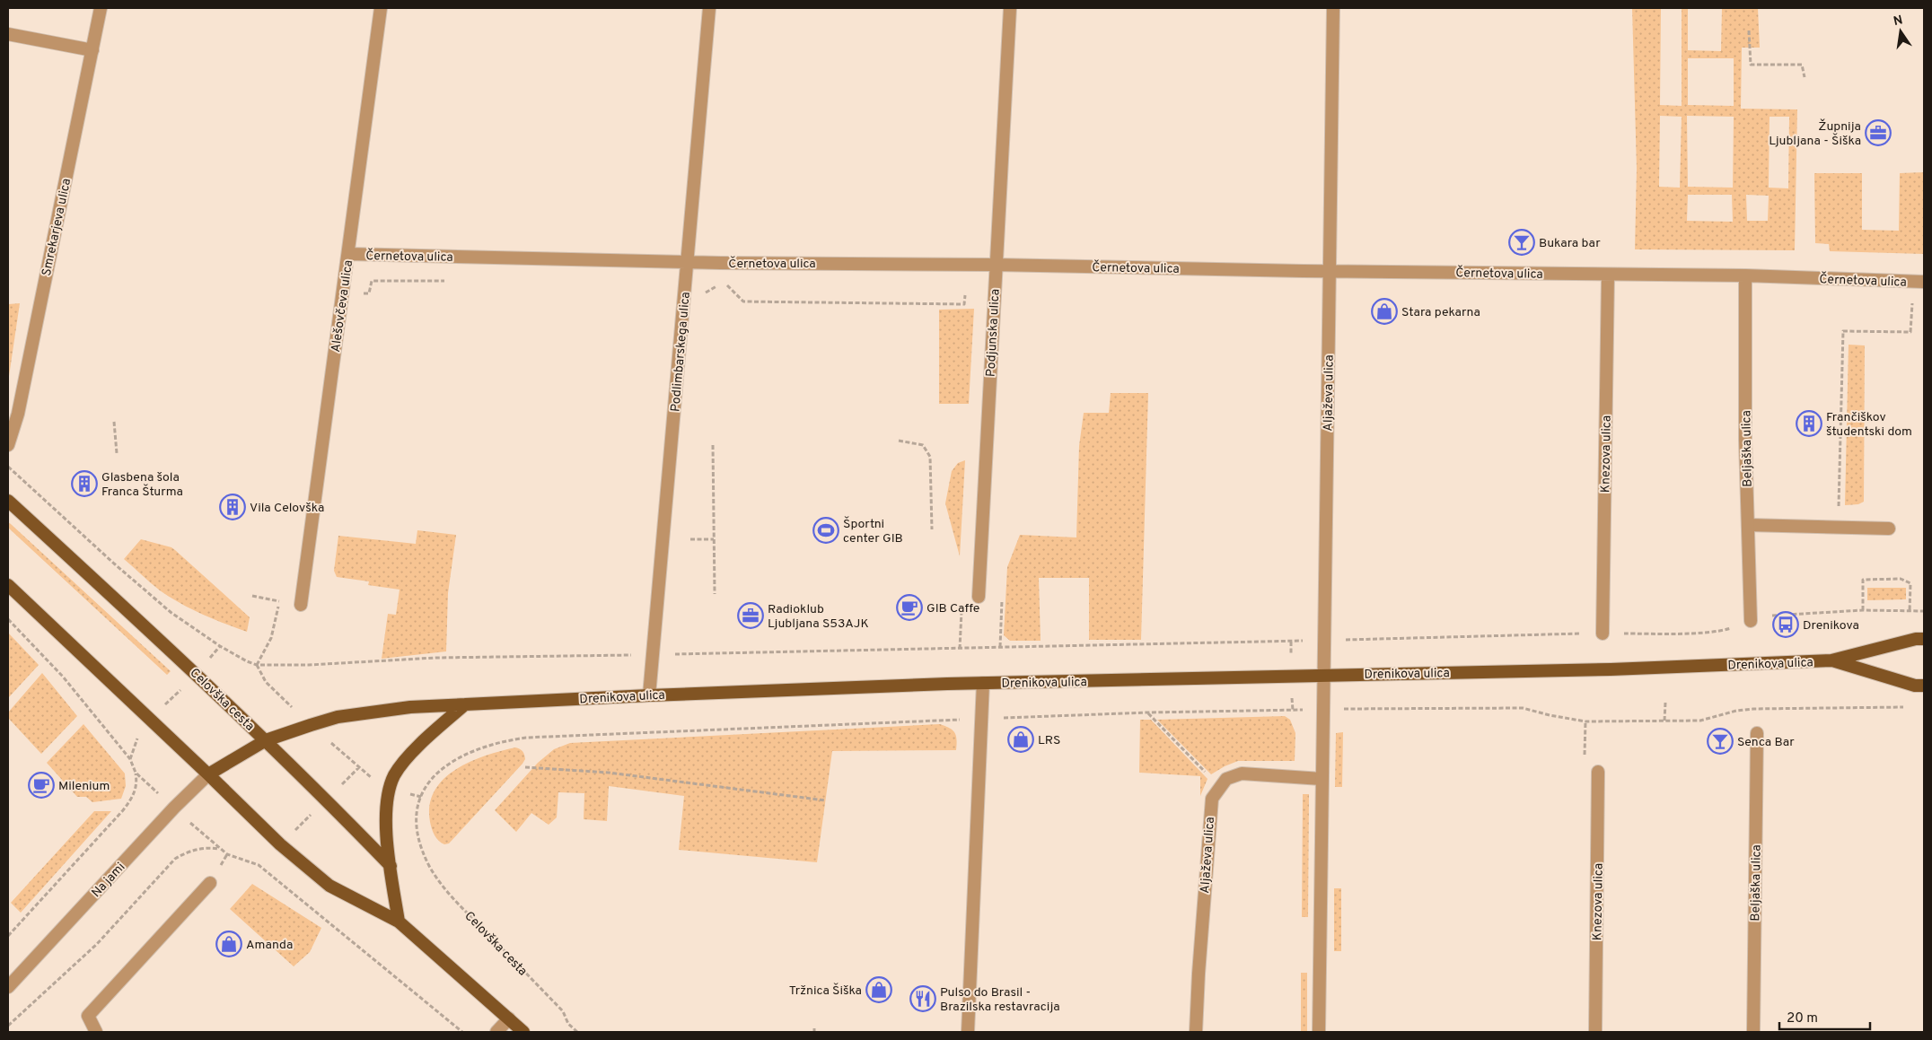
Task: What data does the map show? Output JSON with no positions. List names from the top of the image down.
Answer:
{
  "streets": {
    "main road": ["Drenikova ulica", "Celovška cesta"],
    "street": [
      "Smrekarjeva ulica",
      "Černetova ulica",
      "Alešovčeva ulica",
      "Podjunska ulica",
      "Podlimbarskega ulica",
      "Aljaževa ulica",
      "Beljaška ulica",
      "Knezova ulica",
      "Na jami"
    ]
  },
  "crossings": [
    ["Černetova ulica", "Alešovčeva ulica"],
    ["Černetova ulica", "Podjunska ulica"],
    ["Černetova ulica", "Podlimbarskega ulica"],
    ["Černetova ulica", "Aljaževa ulica"],
    ["Černetova ulica", "Beljaška ulica"],
    ["Černetova ulica", "Knezova ulica"],
    ["Podlimbarskega ulica", "Drenikova ulica"],
    ["Aljaževa ulica", "Drenikova ulica"],
    ["Drenikova ulica", "Celovška cesta"],
    ["Drenikova ulica", "Na jami"]
  ],
  "places": {
    "office": ["Župnija Ljubljana - Šiška", "Radioklub Ljubljana S53AJK"],
    "bar": ["Bukara bar", "Senca Bar"],
    "shop": [
      "Stara pekarna",
      "LRS",
      "Amanda",
      "Tržnica Šiška"
    ],
    "building": ["Frančiškov študentski dom", "Glasbena šola Franca Šturma", "Vila Celovška"],
    "sports": ["Športni center GIB"],
    "cafe": ["GIB Caffe", "Milenium"],
    "bus stop": ["Drenikova"],
    "restaurant": ["Pulso do Brasil - Brazilska restavracija"]
  },
  "scale_bar": "20 m",
  "north": "top"
}
